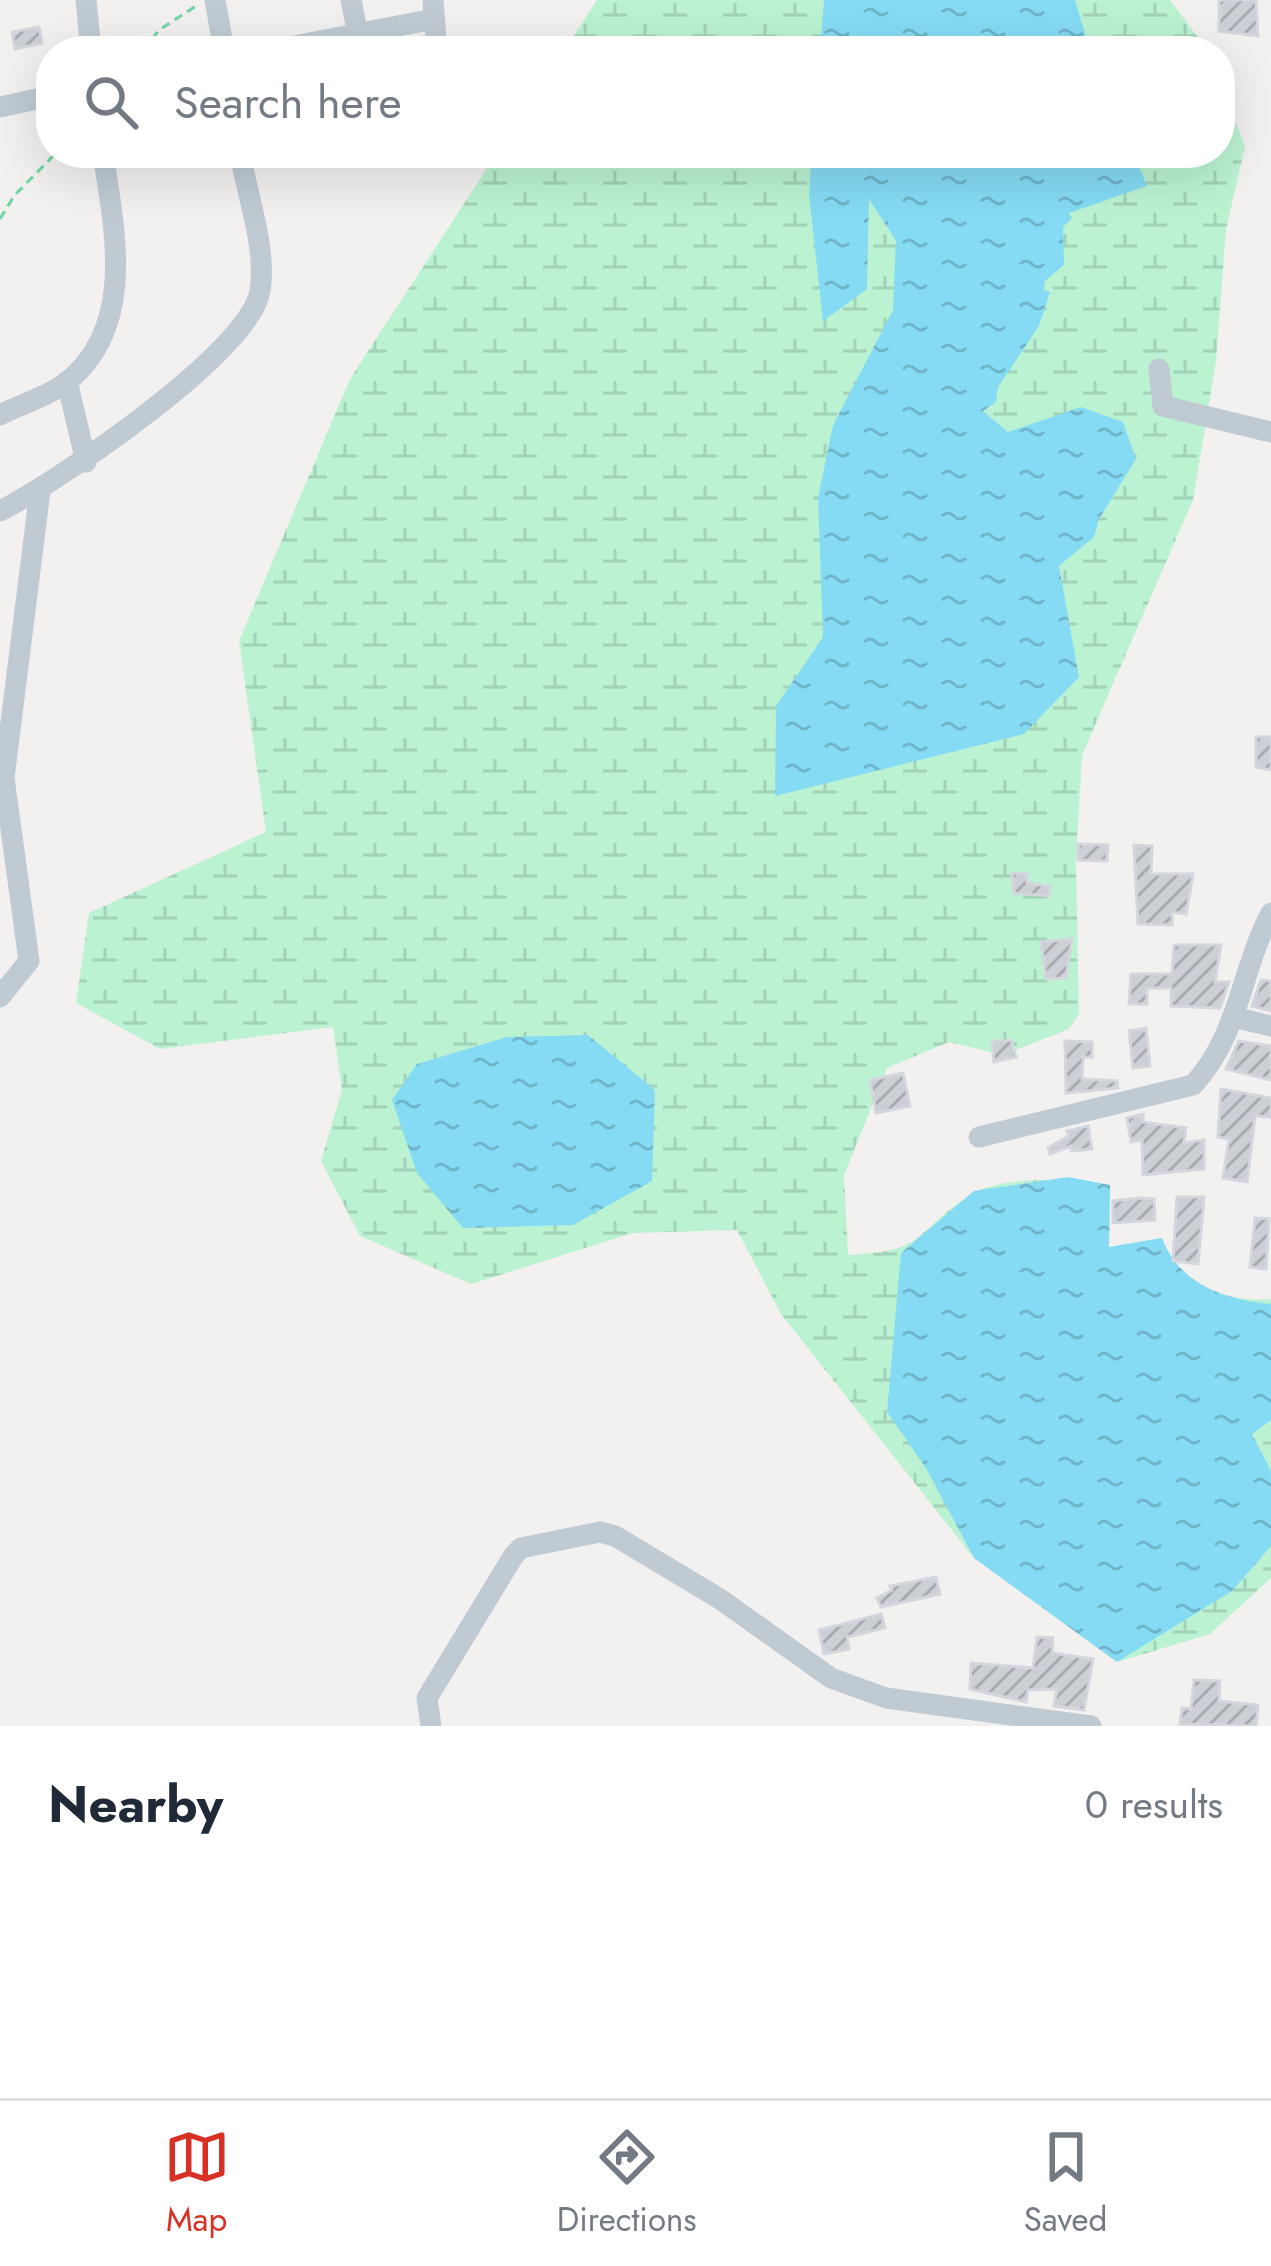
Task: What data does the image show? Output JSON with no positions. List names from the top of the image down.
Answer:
{
  "page": {
    "search": "Search here",
    "heading": ["Nearby", "0 results"],
    "nav": ["Map", "Directions", "Saved"]
  }
}
